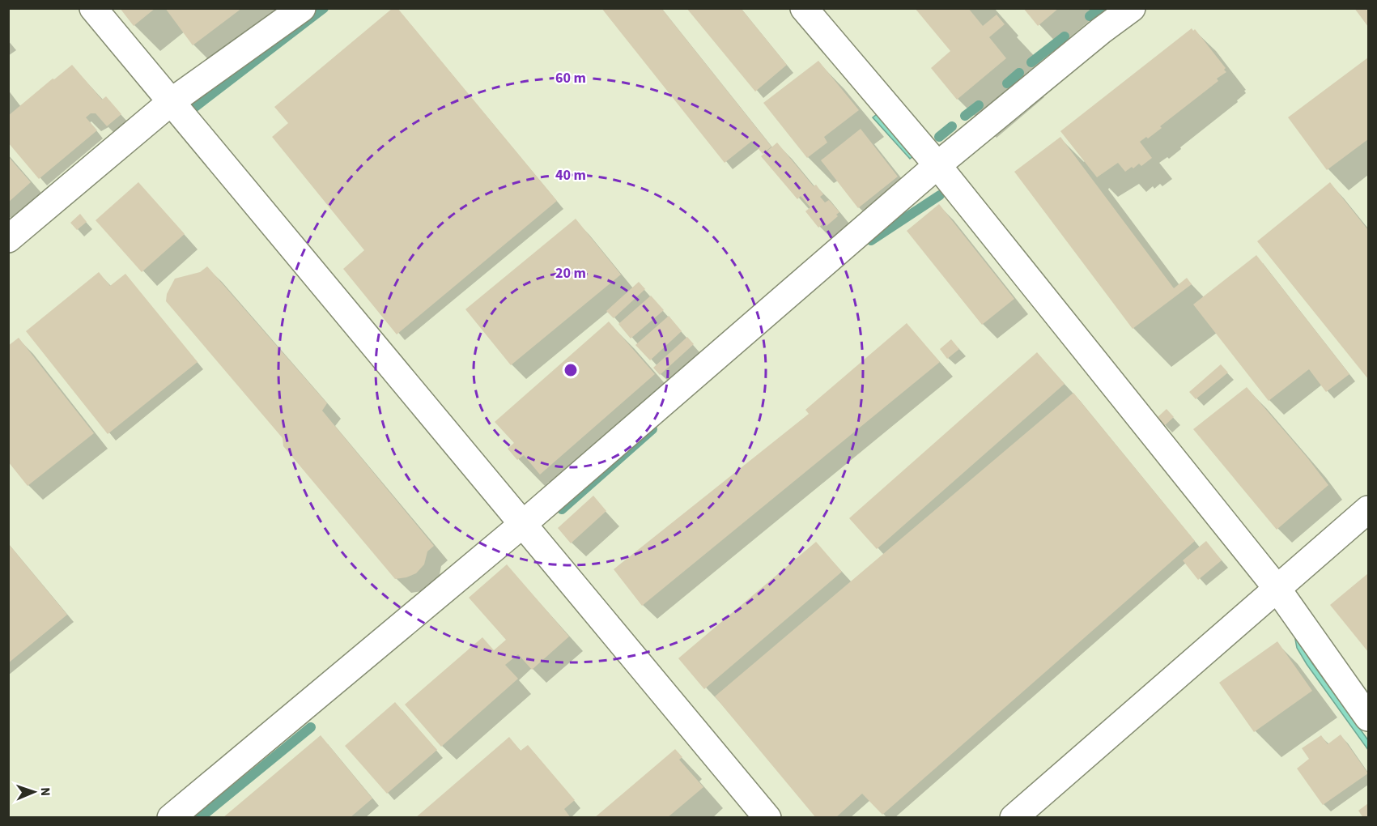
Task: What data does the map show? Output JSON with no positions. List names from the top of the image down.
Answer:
{
  "north": "right",
  "rings": ["60 m", "40 m", "20 m"]
}
